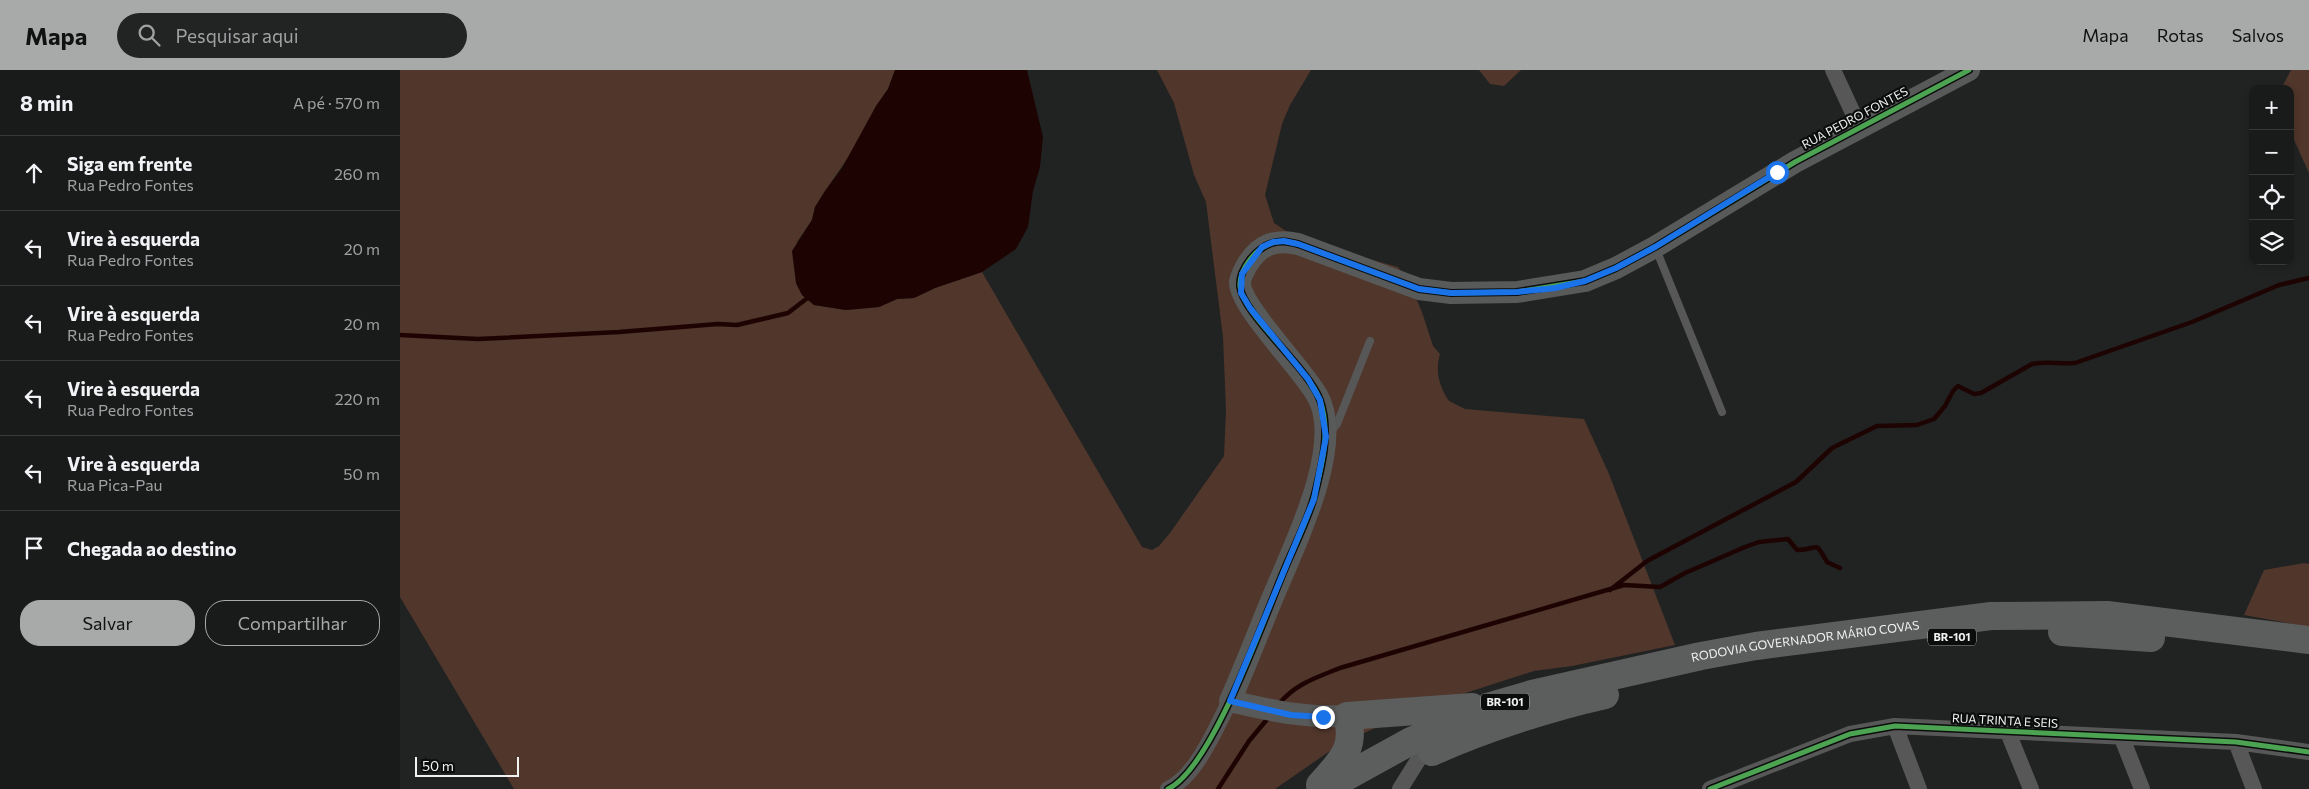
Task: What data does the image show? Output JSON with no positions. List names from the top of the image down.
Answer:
{
  "streets": {
    "highway": ["BR-101", "RODOVIA GOVERNADOR MÁRIO COVAS"],
    "street": ["RUA PEDRO FONTES", "RUA TRINTA E SEIS"]
  },
  "scale_bar": "50 m",
  "page": {
    "header": "Mapa",
    "search": "Pesquisar aqui",
    "nav": ["Mapa", "Rotas", "Salvos"],
    "heading": ["8 min", "A pé · 570 m"],
    "map_buttons": ["+", "−"],
    "list": [
      ["Siga em frente", "Rua Pedro Fontes", "260 m"],
      ["Vire à esquerda", "Rua Pedro Fontes", "20 m"],
      ["Vire à esquerda", "Rua Pedro Fontes", "20 m"],
      ["Vire à esquerda", "Rua Pedro Fontes", "220 m"],
      ["Vire à esquerda", "Rua Pica-Pau", "50 m"],
      "Chegada ao destino"
    ],
    "buttons": ["Salvar", "Compartilhar"],
    "scale": "50 m"
  }
}
